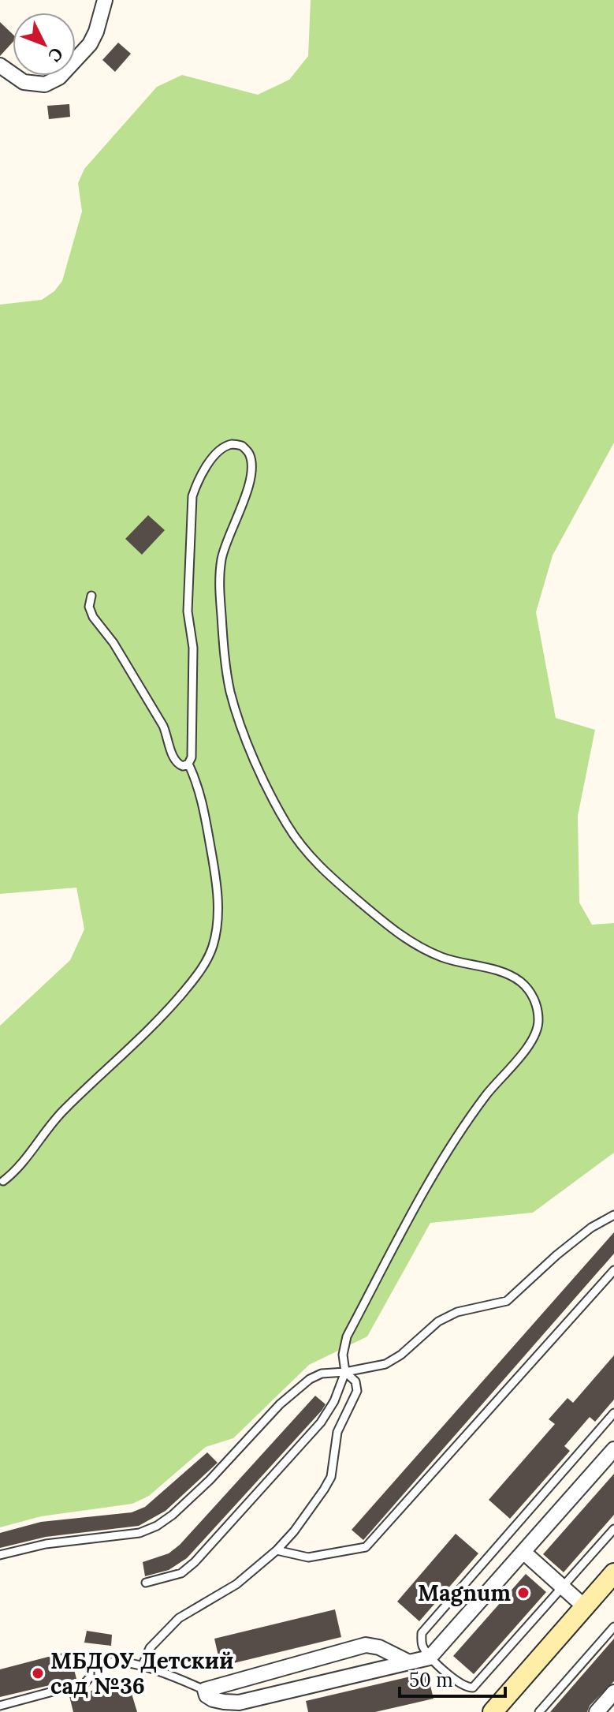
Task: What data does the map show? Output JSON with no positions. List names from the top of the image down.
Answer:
{
  "places": ["Magnum", "МБДОУ Детский сад №36"],
  "scale_bar": "50 m",
  "north": "bottom right"
}
